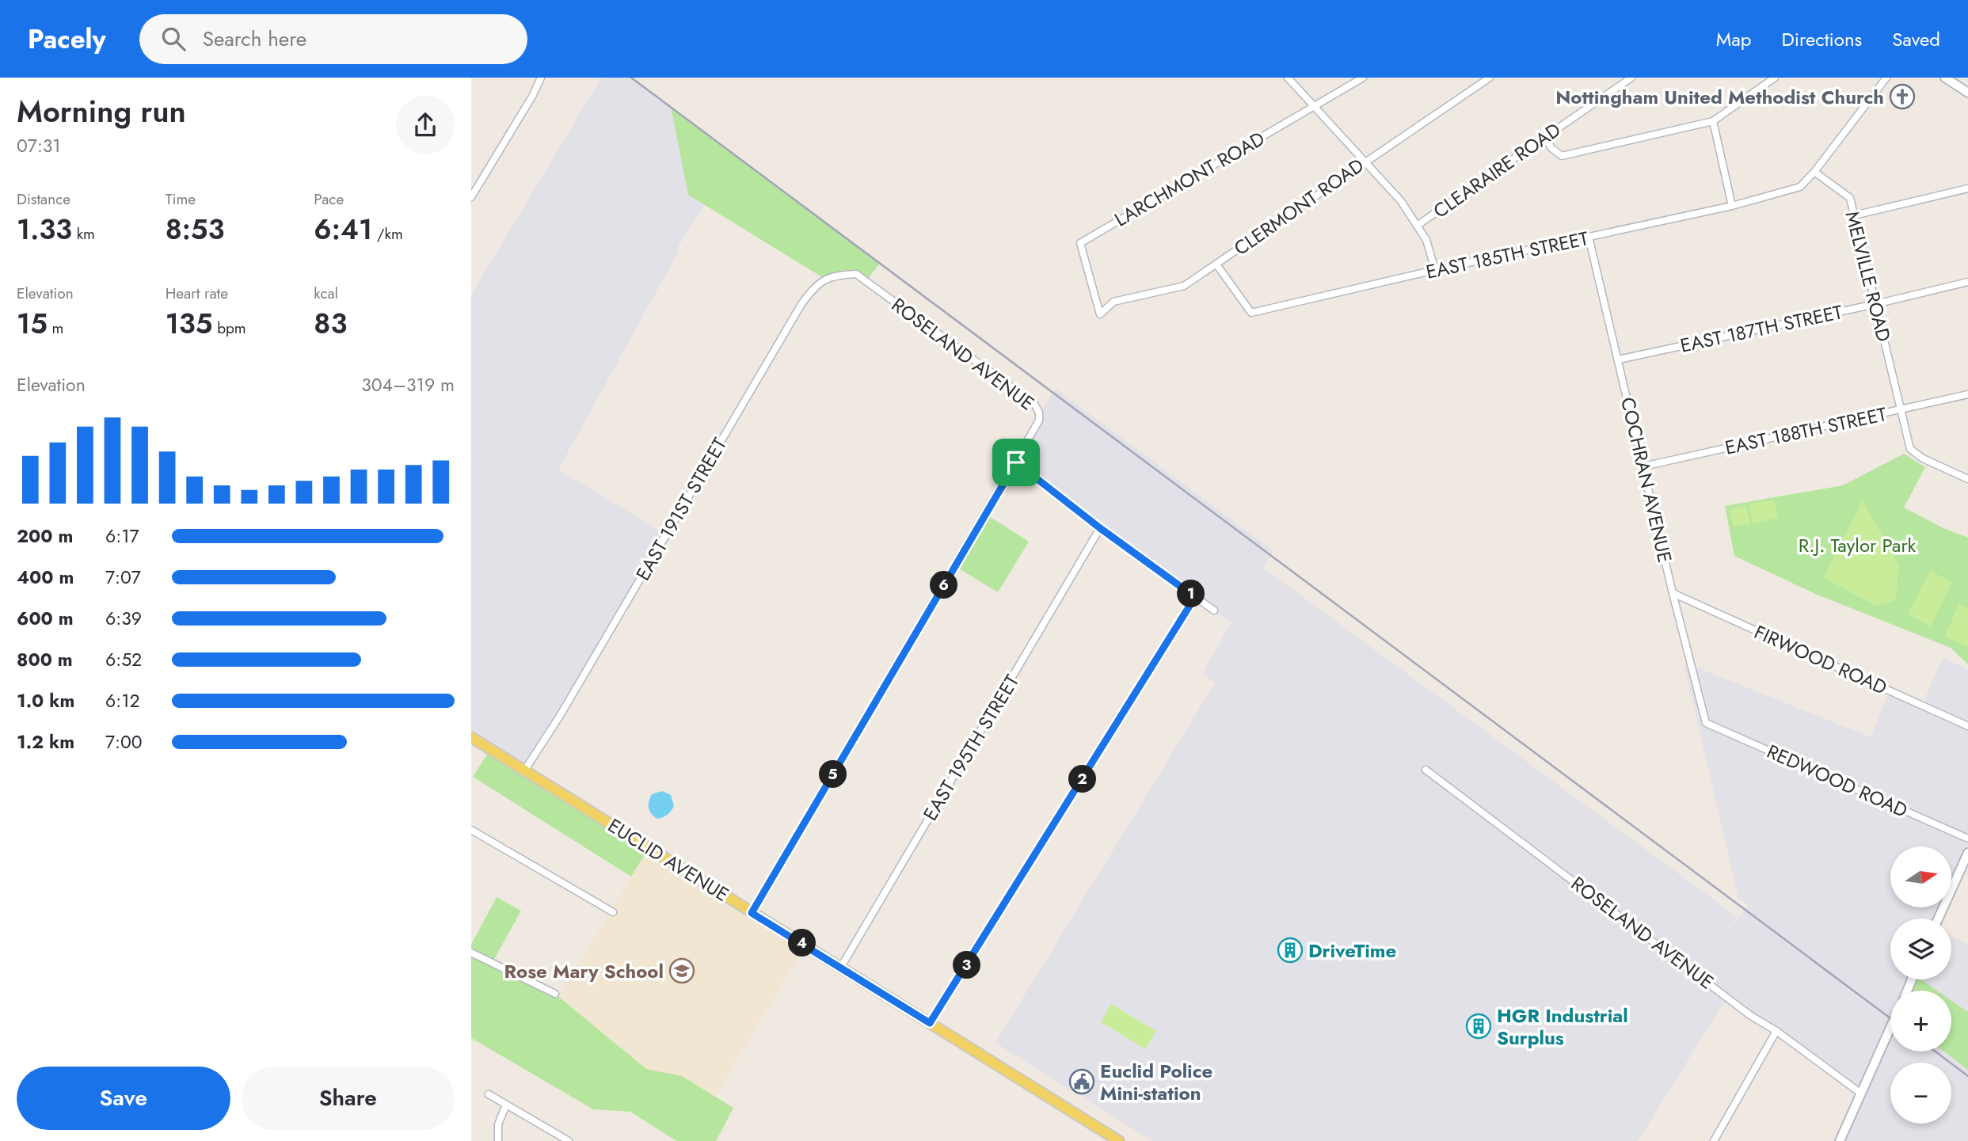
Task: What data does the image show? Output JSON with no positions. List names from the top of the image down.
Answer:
{
  "streets": {
    "main road": ["EUCLID AVENUE"],
    "street": [
      "CLEARAIRE ROAD",
      "LARCHMONT ROAD",
      "CLERMONT ROAD",
      "EAST 185TH STREET",
      "MELVILLE ROAD",
      "EAST 187TH STREET",
      "ROSELAND AVENUE",
      "EAST 188TH STREET",
      "COCHRAN AVENUE",
      "EAST 191ST STREET",
      "FIRWOOD ROAD",
      "EAST 195TH STREET",
      "REDWOOD ROAD"
    ]
  },
  "crossings": [
    ["LARCHMONT ROAD", "CLERMONT ROAD"],
    ["CLERMONT ROAD", "EAST 185TH STREET"],
    ["EAST 185TH STREET", "MELVILLE ROAD"],
    ["EAST 185TH STREET", "COCHRAN AVENUE"],
    ["MELVILLE ROAD", "EAST 187TH STREET"],
    ["MELVILLE ROAD", "EAST 188TH STREET"],
    ["EAST 187TH STREET", "COCHRAN AVENUE"],
    ["ROSELAND AVENUE", "EAST 191ST STREET"],
    ["ROSELAND AVENUE", "EUCLID AVENUE"],
    ["EAST 188TH STREET", "COCHRAN AVENUE"],
    ["COCHRAN AVENUE", "FIRWOOD ROAD"],
    ["COCHRAN AVENUE", "REDWOOD ROAD"],
    ["EAST 191ST STREET", "EUCLID AVENUE"],
    ["EAST 195TH STREET", "EUCLID AVENUE"]
  ],
  "parks": ["R.J. Taylor Park"],
  "places": {
    "church": ["Nottingham United Methodist Church"],
    "building": ["DriveTime", "HGR Industrial Surplus"],
    "school or university": ["Rose Mary School"],
    "public building": ["Euclid Police Mini-station"]
  },
  "north": "right",
  "page": {
    "header": "Pacely",
    "search": "Search here",
    "nav": ["Map", "Directions", "Saved"],
    "heading": ["Morning run", "07:31"],
    "stats": [
      ["Distance", "1.33 km"],
      ["Time", "8:53"],
      ["Pace", "6:41 /km"],
      ["Elevation", "15 m"],
      ["Heart rate", "135 bpm"],
      ["kcal", "83"]
    ],
    "chart": ["Elevation", "304–319 m"],
    "list": [
      {
        "name": "200 m",
        "note": "6:17"
      },
      {
        "name": "400 m",
        "note": "7:07"
      },
      {
        "name": "600 m",
        "note": "6:39"
      },
      {
        "name": "800 m",
        "note": "6:52"
      },
      {
        "name": "1.0 km",
        "note": "6:12"
      },
      {
        "name": "1.2 km",
        "note": "7:00"
      }
    ],
    "pins": [
      "6",
      "1",
      "5",
      "2",
      "4",
      "3"
    ],
    "map_buttons": ["+", "−"],
    "buttons": ["Save", "Share"]
  }
}
